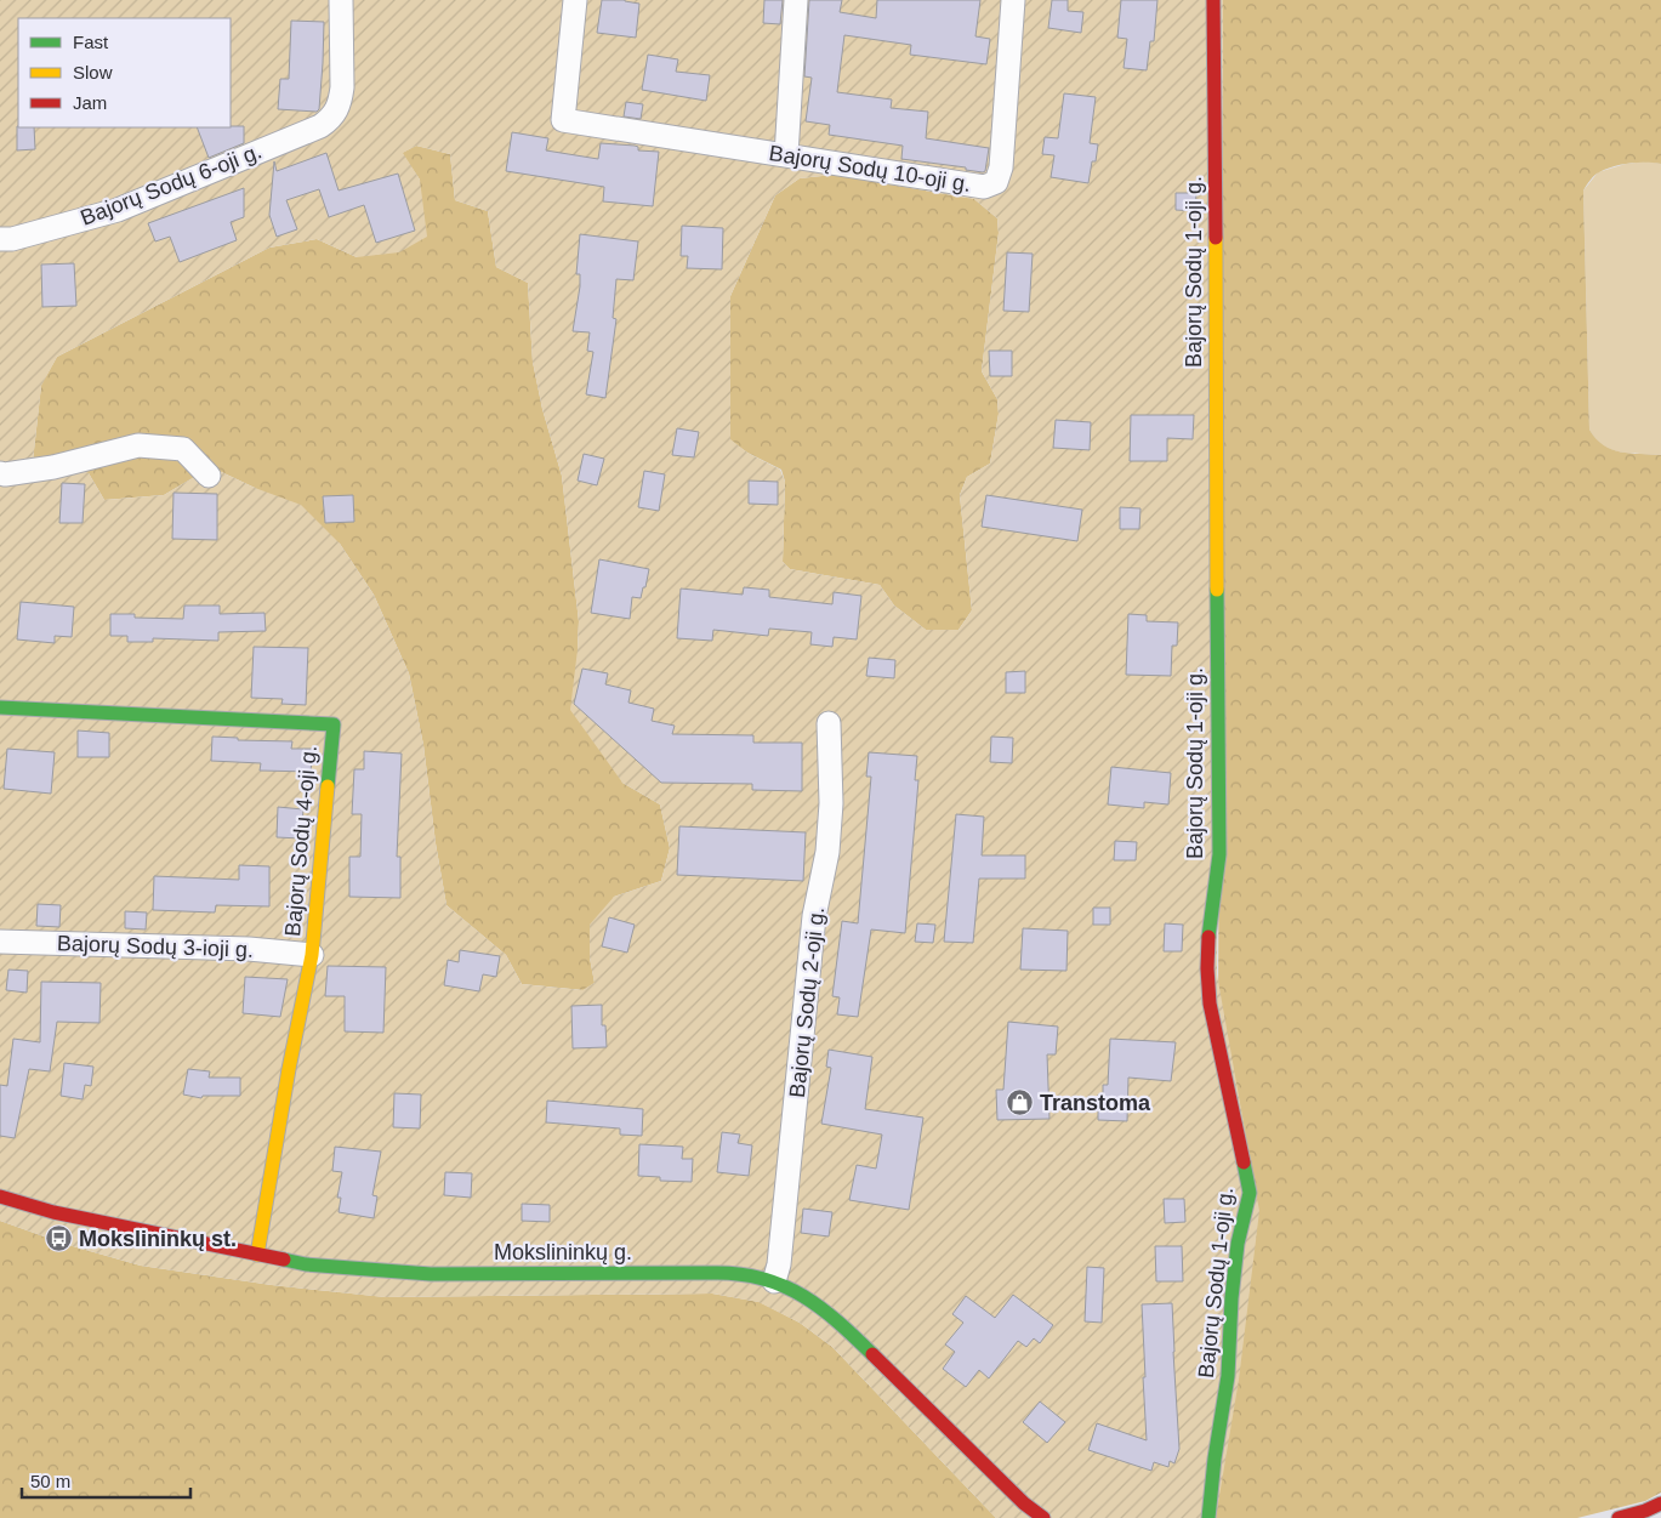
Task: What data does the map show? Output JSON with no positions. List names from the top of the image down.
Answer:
{
  "streets": {
    "street": [
      "Bajorų Sodų 10-oji g.",
      "Bajorų Sodų 6-oji g.",
      "Bajorų Sodų 1-oji g.",
      "Bajorų Sodų 4-oji g.",
      "Bajorų Sodų 3-ioji g.",
      "Bajorų Sodų 2-oji g.",
      "Mokslininkų g."
    ]
  },
  "crossings": [
    ["Bajorų Sodų 4-oji g.", "Bajorų Sodų 3-ioji g."],
    ["Bajorų Sodų 4-oji g.", "Mokslininkų g."],
    ["Bajorų Sodų 2-oji g.", "Mokslininkų g."]
  ],
  "places": {
    "shop": ["Transtoma"],
    "bus stop": ["Mokslininkų st."]
  },
  "legend": ["Fast", "Slow", "Jam"],
  "scale_bar": "50 m"
}
